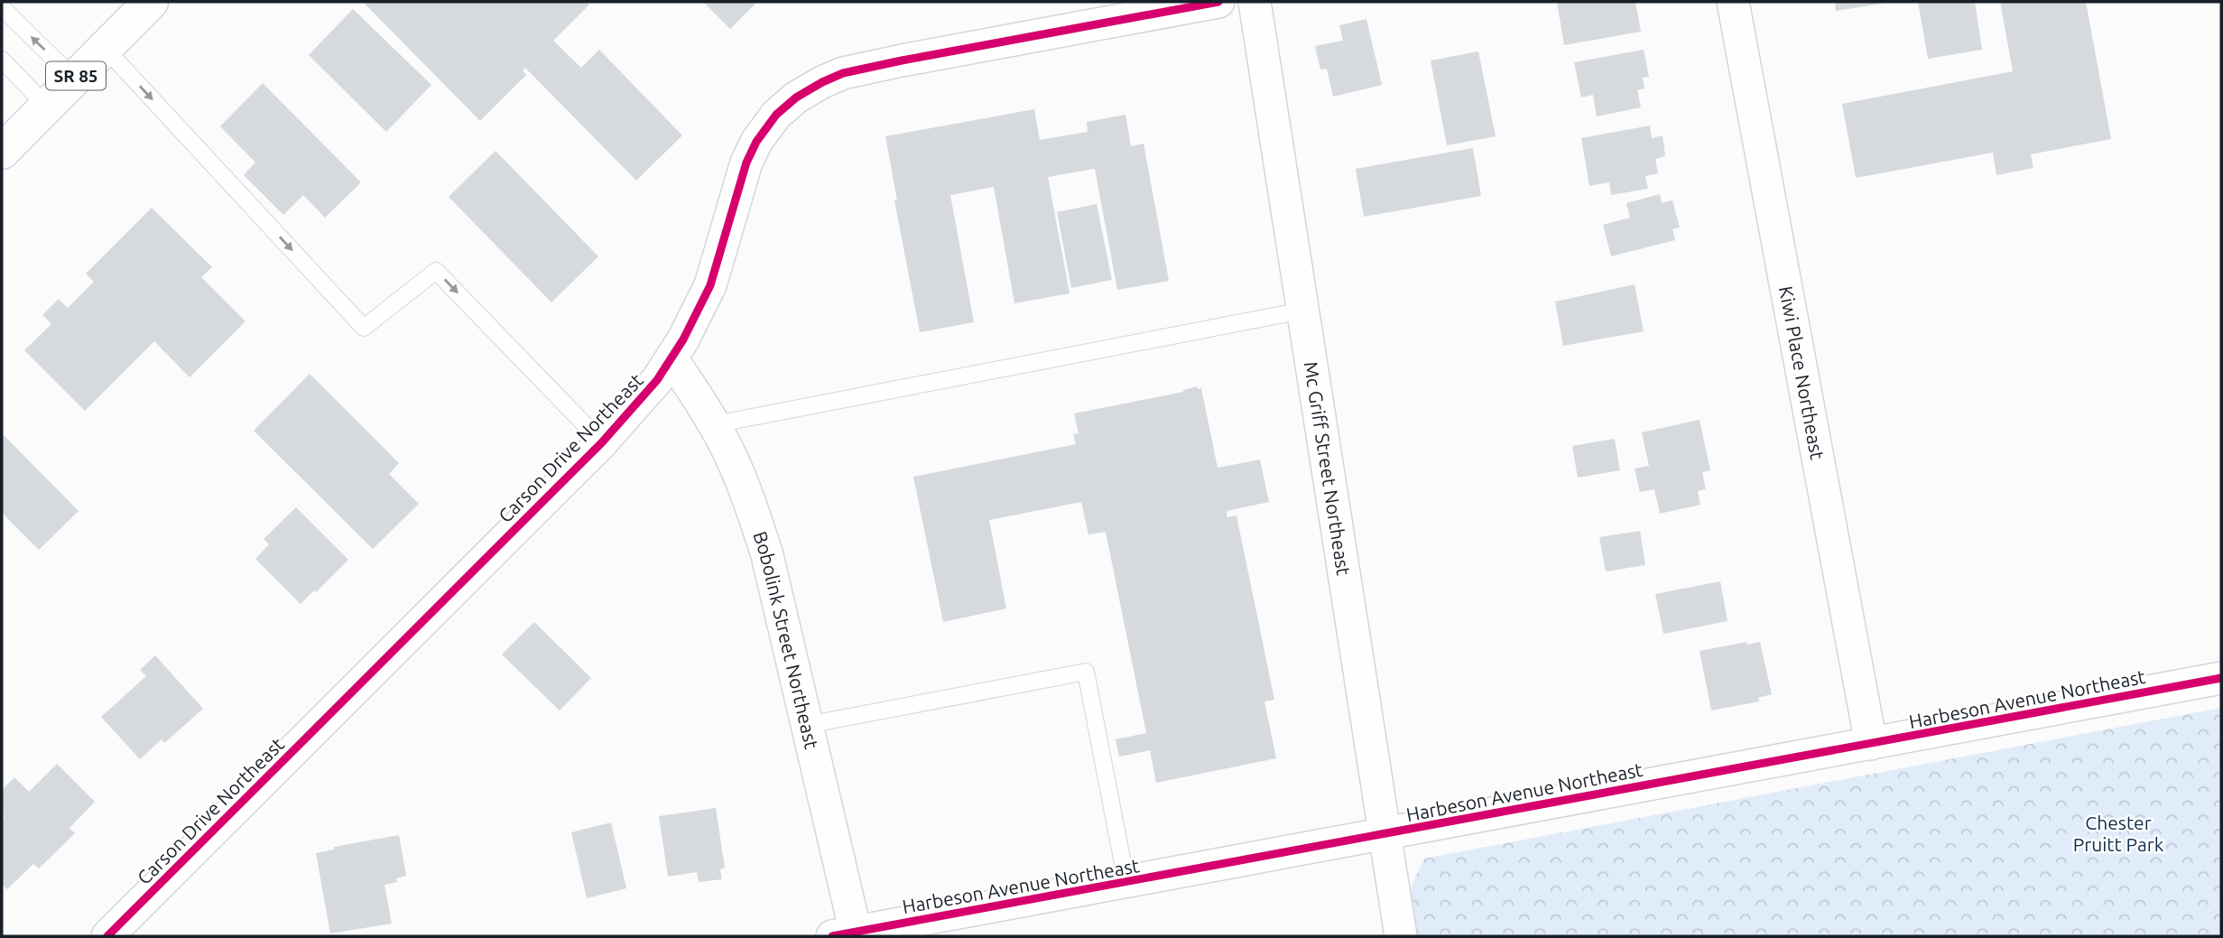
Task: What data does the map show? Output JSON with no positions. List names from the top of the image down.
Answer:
{
  "streets": {
    "highway": ["SR 85"],
    "street": [
      "Kiwi Place Northeast",
      "Carson Drive Northeast",
      "Mc Griff Street Northeast",
      "Bobolink Street Northeast",
      "Harbeson Avenue Northeast"
    ]
  },
  "crossings": [
    ["Kiwi Place Northeast", "Harbeson Avenue Northeast"],
    ["Carson Drive Northeast", "Bobolink Street Northeast"],
    ["Mc Griff Street Northeast", "Harbeson Avenue Northeast"],
    ["Bobolink Street Northeast", "Harbeson Avenue Northeast"]
  ],
  "parks": ["Chester Pruitt Park"]
}
